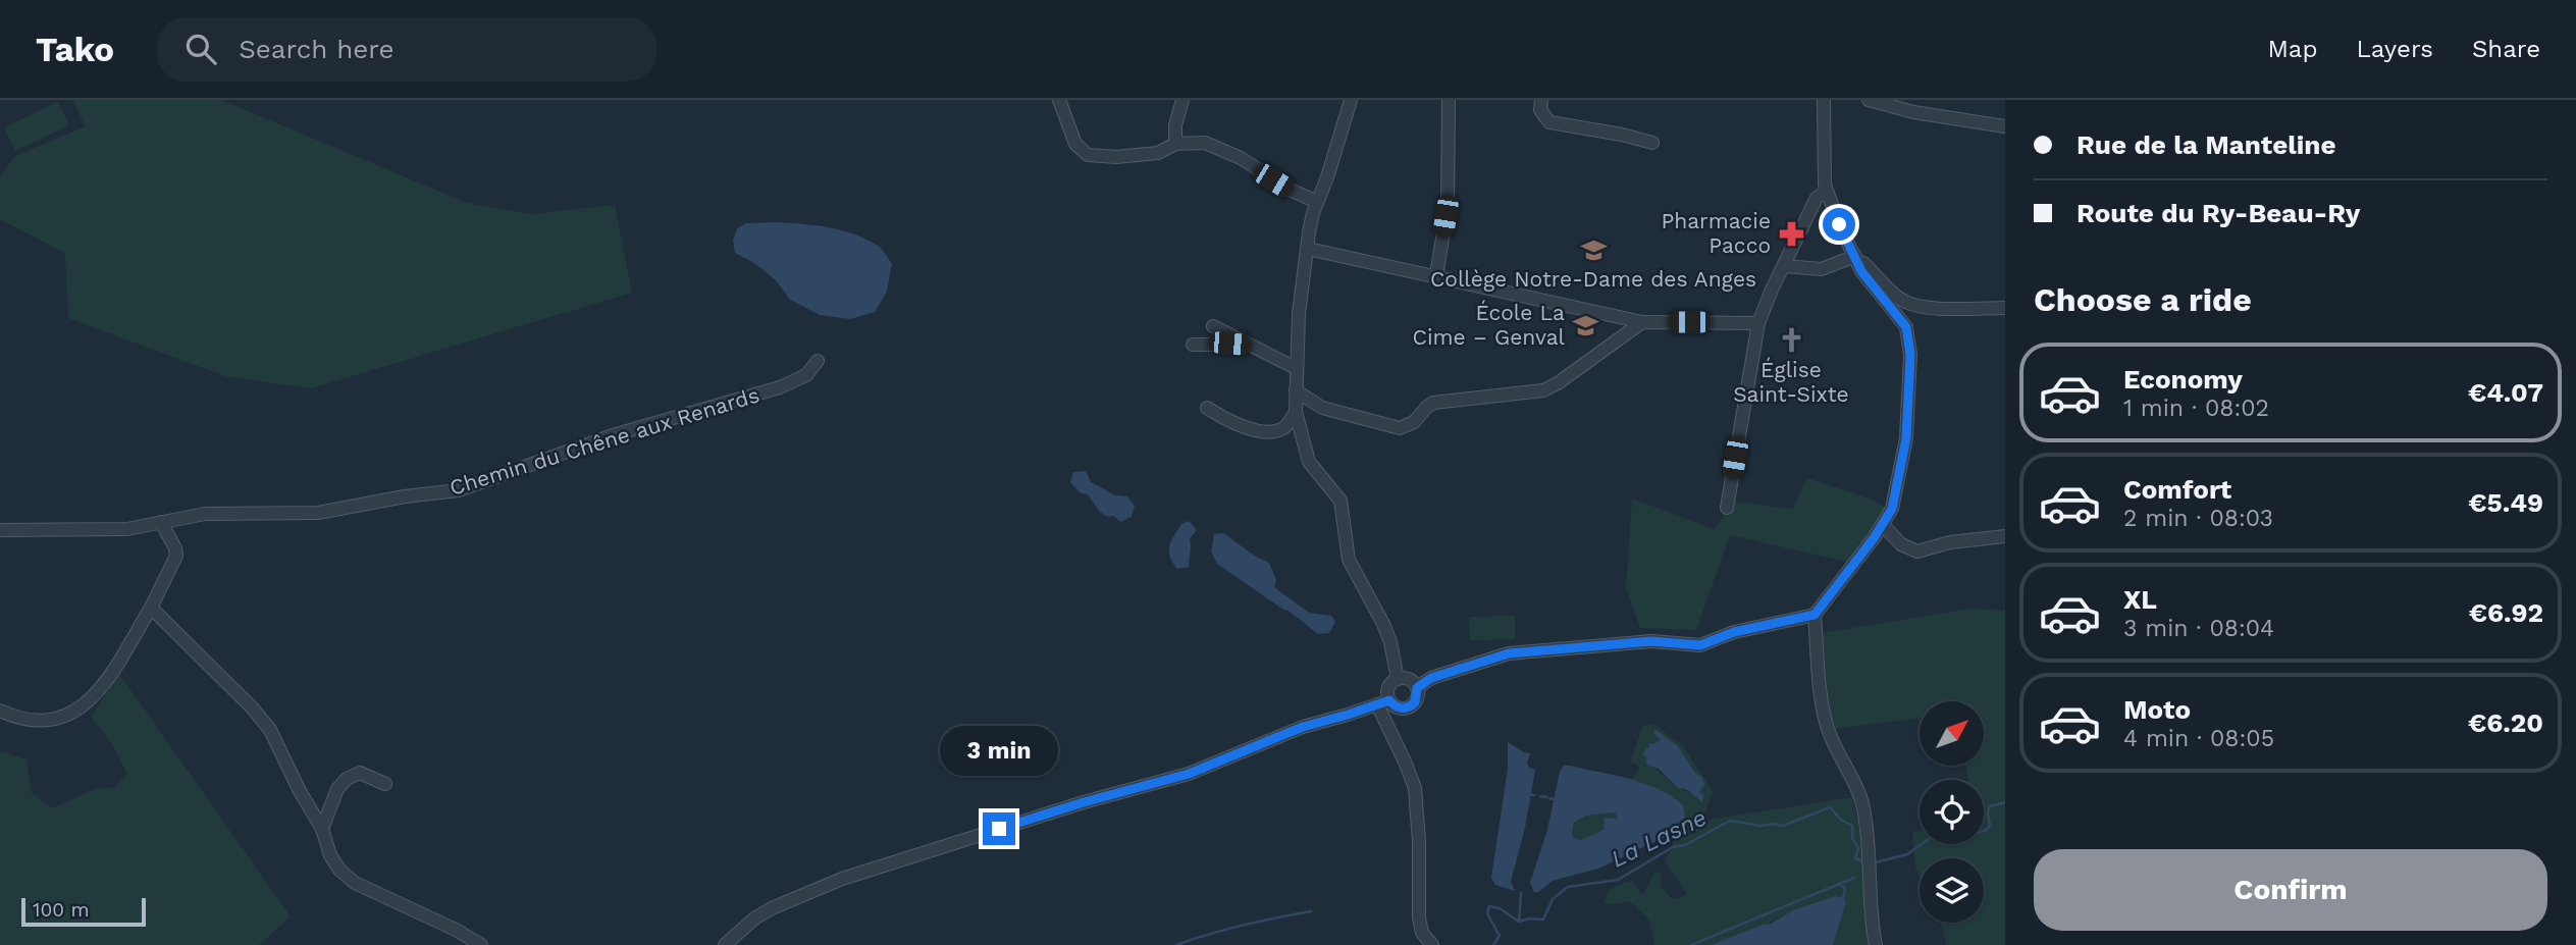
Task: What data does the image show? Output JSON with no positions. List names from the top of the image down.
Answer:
{
  "streets": {
    "street": ["Chemin du Chêne aux Renards"]
  },
  "water": ["La Lasne"],
  "places": {
    "pharmacy": ["Pharmacie Pacco"],
    "school or university": ["Collège Notre-Dame des Anges", "École La Cime – Genval"],
    "church": ["Église Saint-Sixte"]
  },
  "scale_bar": "100 m",
  "north": "top right",
  "page": {
    "header": "Tako",
    "search": "Search here",
    "nav": ["Map", "Layers", "Share"],
    "banner": ["Rue de la Manteline", "Route du Ry-Beau-Ry"],
    "heading": "Choose a ride",
    "list": [
      {
        "name": "Economy",
        "note": "1 min · 08:02",
        "value": "€4.07"
      },
      {
        "name": "Comfort",
        "note": "2 min · 08:03",
        "value": "€5.49"
      },
      {
        "name": "XL",
        "note": "3 min · 08:04",
        "value": "€6.92"
      },
      {
        "name": "Moto",
        "note": "4 min · 08:05",
        "value": "€6.20"
      }
    ],
    "bubble": "3 min",
    "buttons": "Confirm",
    "scale": "100 m"
  }
}
